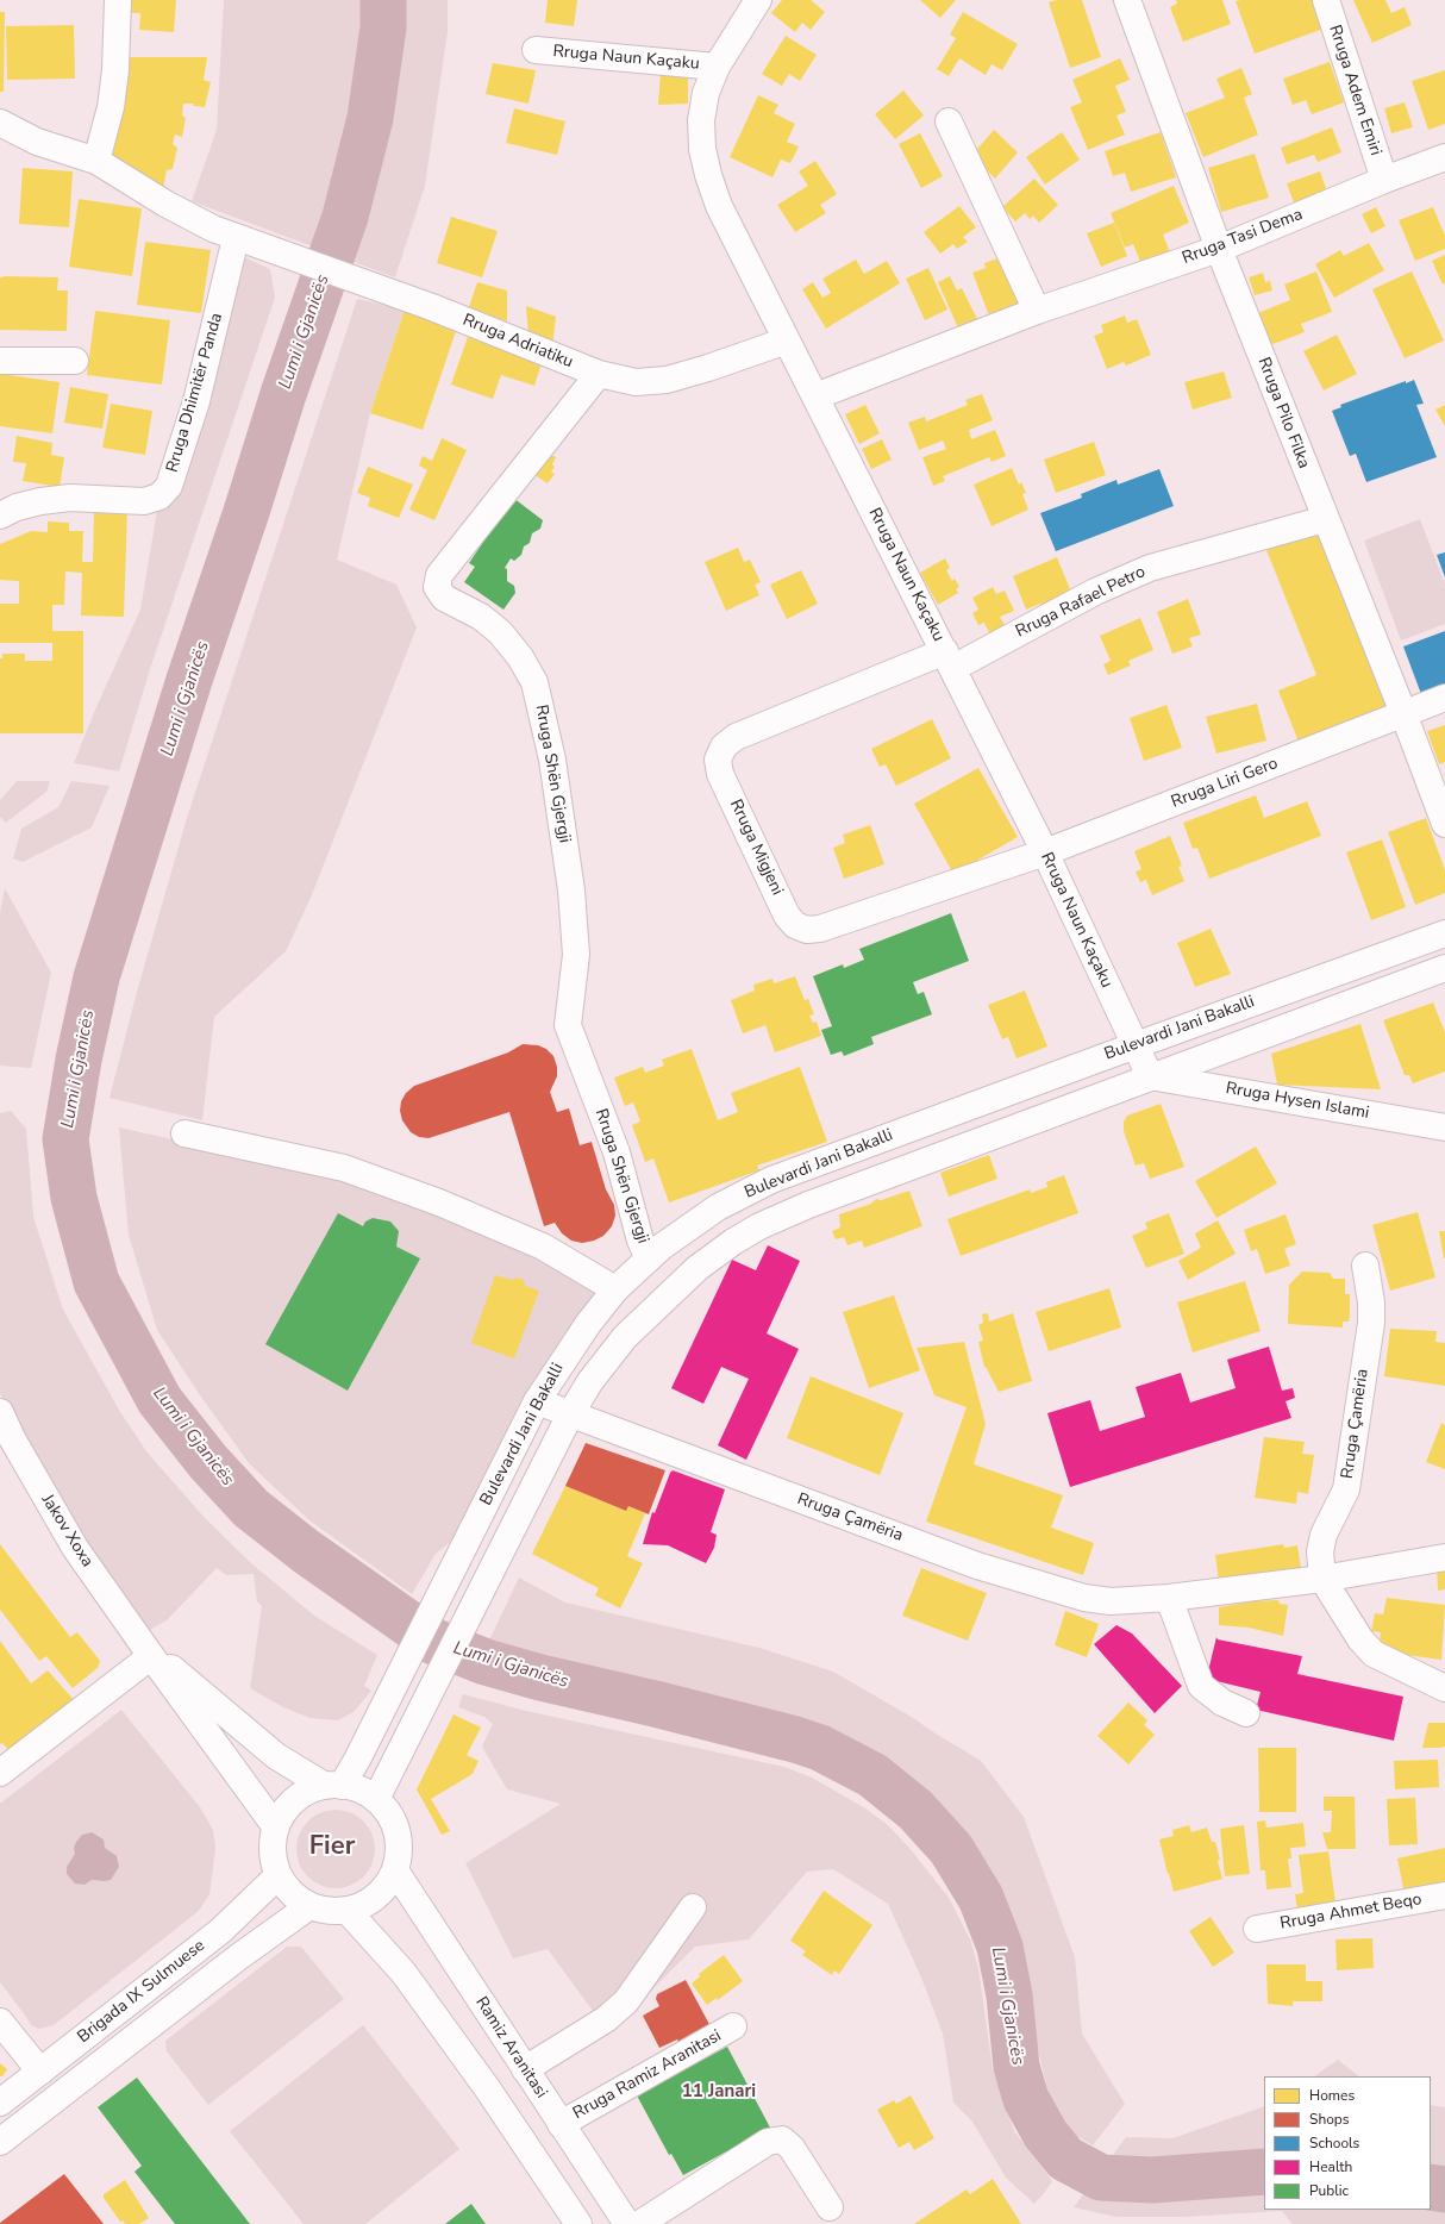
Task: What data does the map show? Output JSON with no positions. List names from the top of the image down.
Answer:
{
  "streets": {
    "street": [
      "Rruga Naun Kaçaku",
      "Rruga Adem Emiri",
      "Rruga Tasi Dema",
      "Rruga Adriatiku",
      "Rruga Dhimitër Panda",
      "Rruga Pilo Filka",
      "Rruga Rafael Petro",
      "Rruga Shën Gjergji",
      "Rruga Liri Gero",
      "Rruga Migjeni",
      "Bulevardi Jani Bakalli",
      "Rruga Hysen Islami",
      "Rruga Çamëria",
      "Jakov Xoxa",
      "Rruga Ahmet Beqo",
      "Brigada IX Sulmuese",
      "Ramiz Aranitasi",
      "Rruga Ramiz Aranitasi"
    ]
  },
  "crossings": [
    ["Rruga Naun Kaçaku", "Rruga Tasi Dema"],
    ["Rruga Naun Kaçaku", "Rruga Adriatiku"],
    ["Rruga Naun Kaçaku", "Rruga Rafael Petro"],
    ["Rruga Naun Kaçaku", "Rruga Liri Gero"],
    ["Rruga Naun Kaçaku", "Rruga Migjeni"],
    ["Rruga Naun Kaçaku", "Bulevardi Jani Bakalli"],
    ["Rruga Naun Kaçaku", "Rruga Hysen Islami"],
    ["Rruga Adem Emiri", "Rruga Tasi Dema"],
    ["Rruga Tasi Dema", "Rruga Pilo Filka"],
    ["Rruga Adriatiku", "Rruga Dhimitër Panda"],
    ["Rruga Adriatiku", "Rruga Shën Gjergji"],
    ["Rruga Pilo Filka", "Rruga Rafael Petro"],
    ["Rruga Pilo Filka", "Rruga Liri Gero"],
    ["Rruga Rafael Petro", "Rruga Migjeni"],
    ["Rruga Shën Gjergji", "Bulevardi Jani Bakalli"],
    ["Rruga Liri Gero", "Rruga Migjeni"],
    ["Bulevardi Jani Bakalli", "Rruga Hysen Islami"],
    ["Bulevardi Jani Bakalli", "Rruga Çamëria"],
    ["Bulevardi Jani Bakalli", "Jakov Xoxa"],
    ["Bulevardi Jani Bakalli", "Brigada IX Sulmuese"],
    ["Bulevardi Jani Bakalli", "Ramiz Aranitasi"],
    ["Jakov Xoxa", "Brigada IX Sulmuese"],
    ["Jakov Xoxa", "Ramiz Aranitasi"],
    ["Brigada IX Sulmuese", "Ramiz Aranitasi"],
    ["Ramiz Aranitasi", "Rruga Ramiz Aranitasi"]
  ],
  "districts": ["Fier", "11 Janari"],
  "water": ["Lumi i Gjanicës"],
  "legend": [
    "Homes",
    "Shops",
    "Schools",
    "Health",
    "Public"
  ]
}
